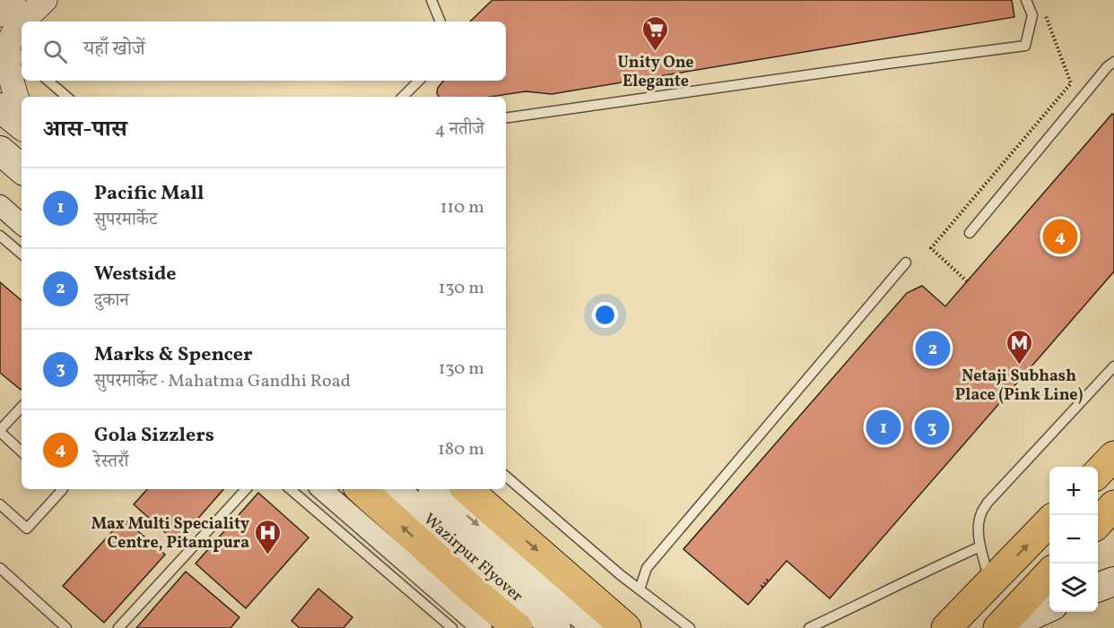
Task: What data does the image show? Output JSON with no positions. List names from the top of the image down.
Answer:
{
  "streets": {
    "main road": ["Wazirpur Flyover"]
  },
  "places": {
    "supermarket": ["Unity One Elegante"],
    "metro station": ["Netaji Subhash Place (Pink Line)"],
    "hospital": ["Max Multi Speciality Centre, Pitampura"]
  },
  "page": {
    "search": "यहाँ खोजें",
    "heading": ["आस-पास", "4 नतीजे"],
    "list": [
      {
        "mark": "1",
        "name": "Pacific Mall",
        "note": "सुपरमार्केट",
        "value": "110 m"
      },
      {
        "mark": "2",
        "name": "Westside",
        "note": "दुकान",
        "value": "130 m"
      },
      {
        "mark": "3",
        "name": "Marks & Spencer",
        "note": "सुपरमार्केट · Mahatma Gandhi Road",
        "value": "130 m"
      },
      {
        "mark": "4",
        "name": "Gola Sizzlers",
        "note": "रेस्तराँ",
        "value": "180 m"
      }
    ],
    "pins": [
      "4",
      "2",
      "1",
      "3"
    ],
    "map_buttons": ["+", "−"]
  }
}
